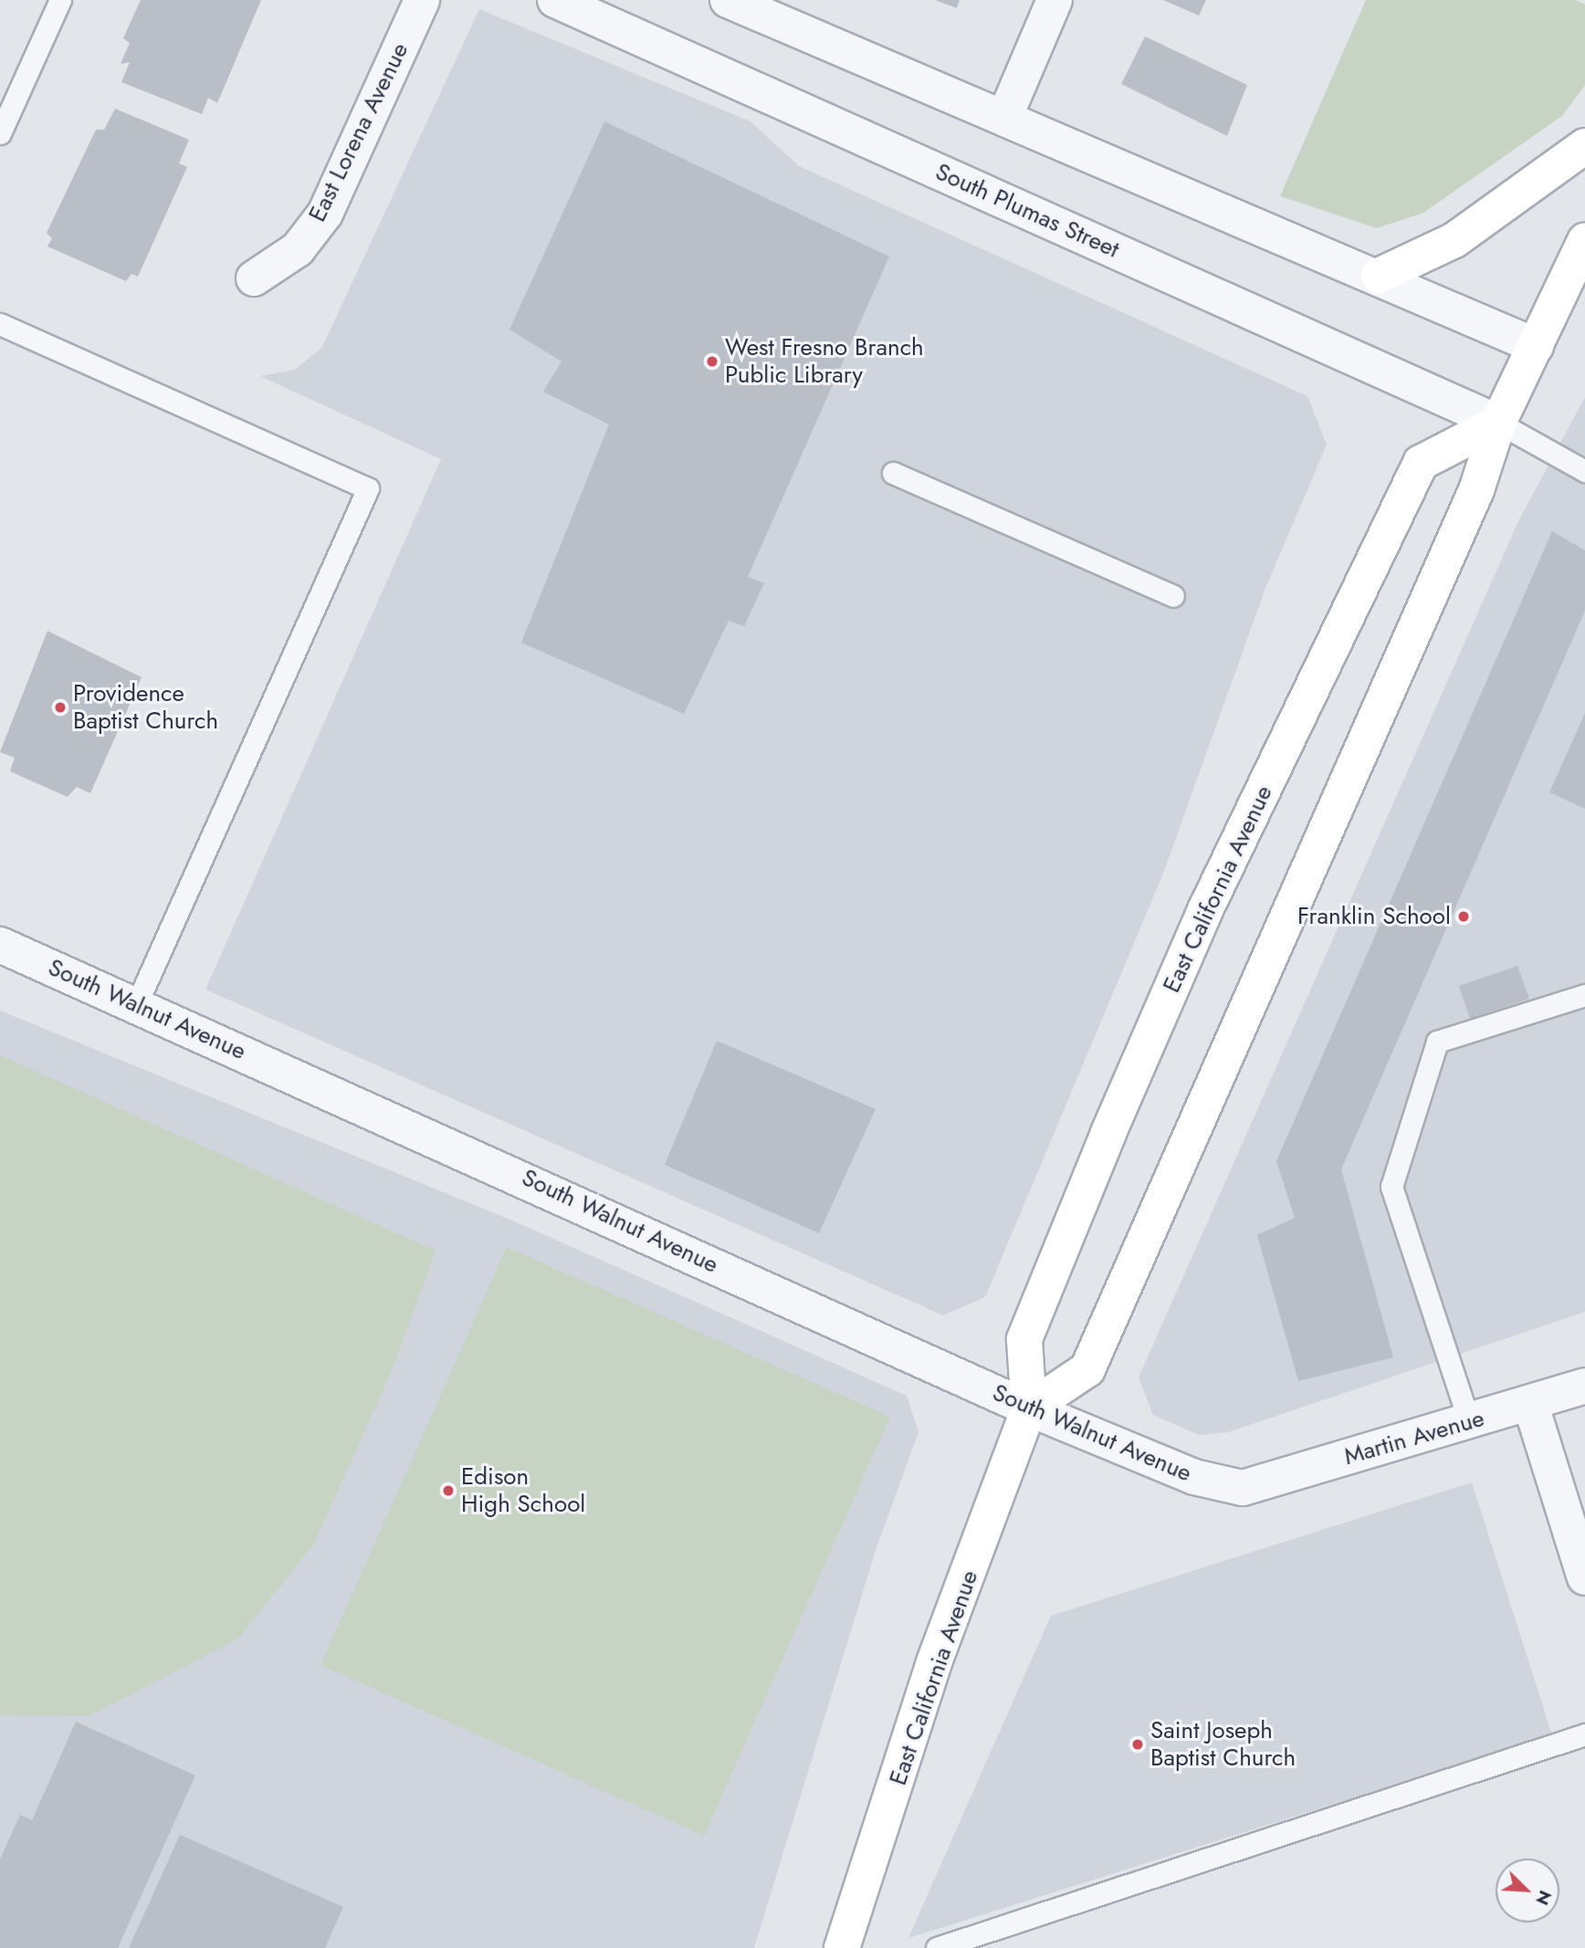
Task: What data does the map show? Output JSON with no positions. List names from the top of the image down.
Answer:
{
  "streets": {
    "main road": ["East California Avenue"],
    "street": [
      "East Lorena Avenue",
      "South Plumas Street",
      "South Walnut Avenue",
      "Martin Avenue"
    ]
  },
  "crossings": [
    ["South Plumas Street", "East California Avenue"],
    ["East California Avenue", "South Walnut Avenue"],
    ["South Walnut Avenue", "Martin Avenue"]
  ],
  "places": [
    "West Fresno Branch Public Library",
    "Providence Baptist Church",
    "Franklin School",
    "Edison High School",
    "Saint Joseph Baptist Church"
  ],
  "north": "bottom right"
}
